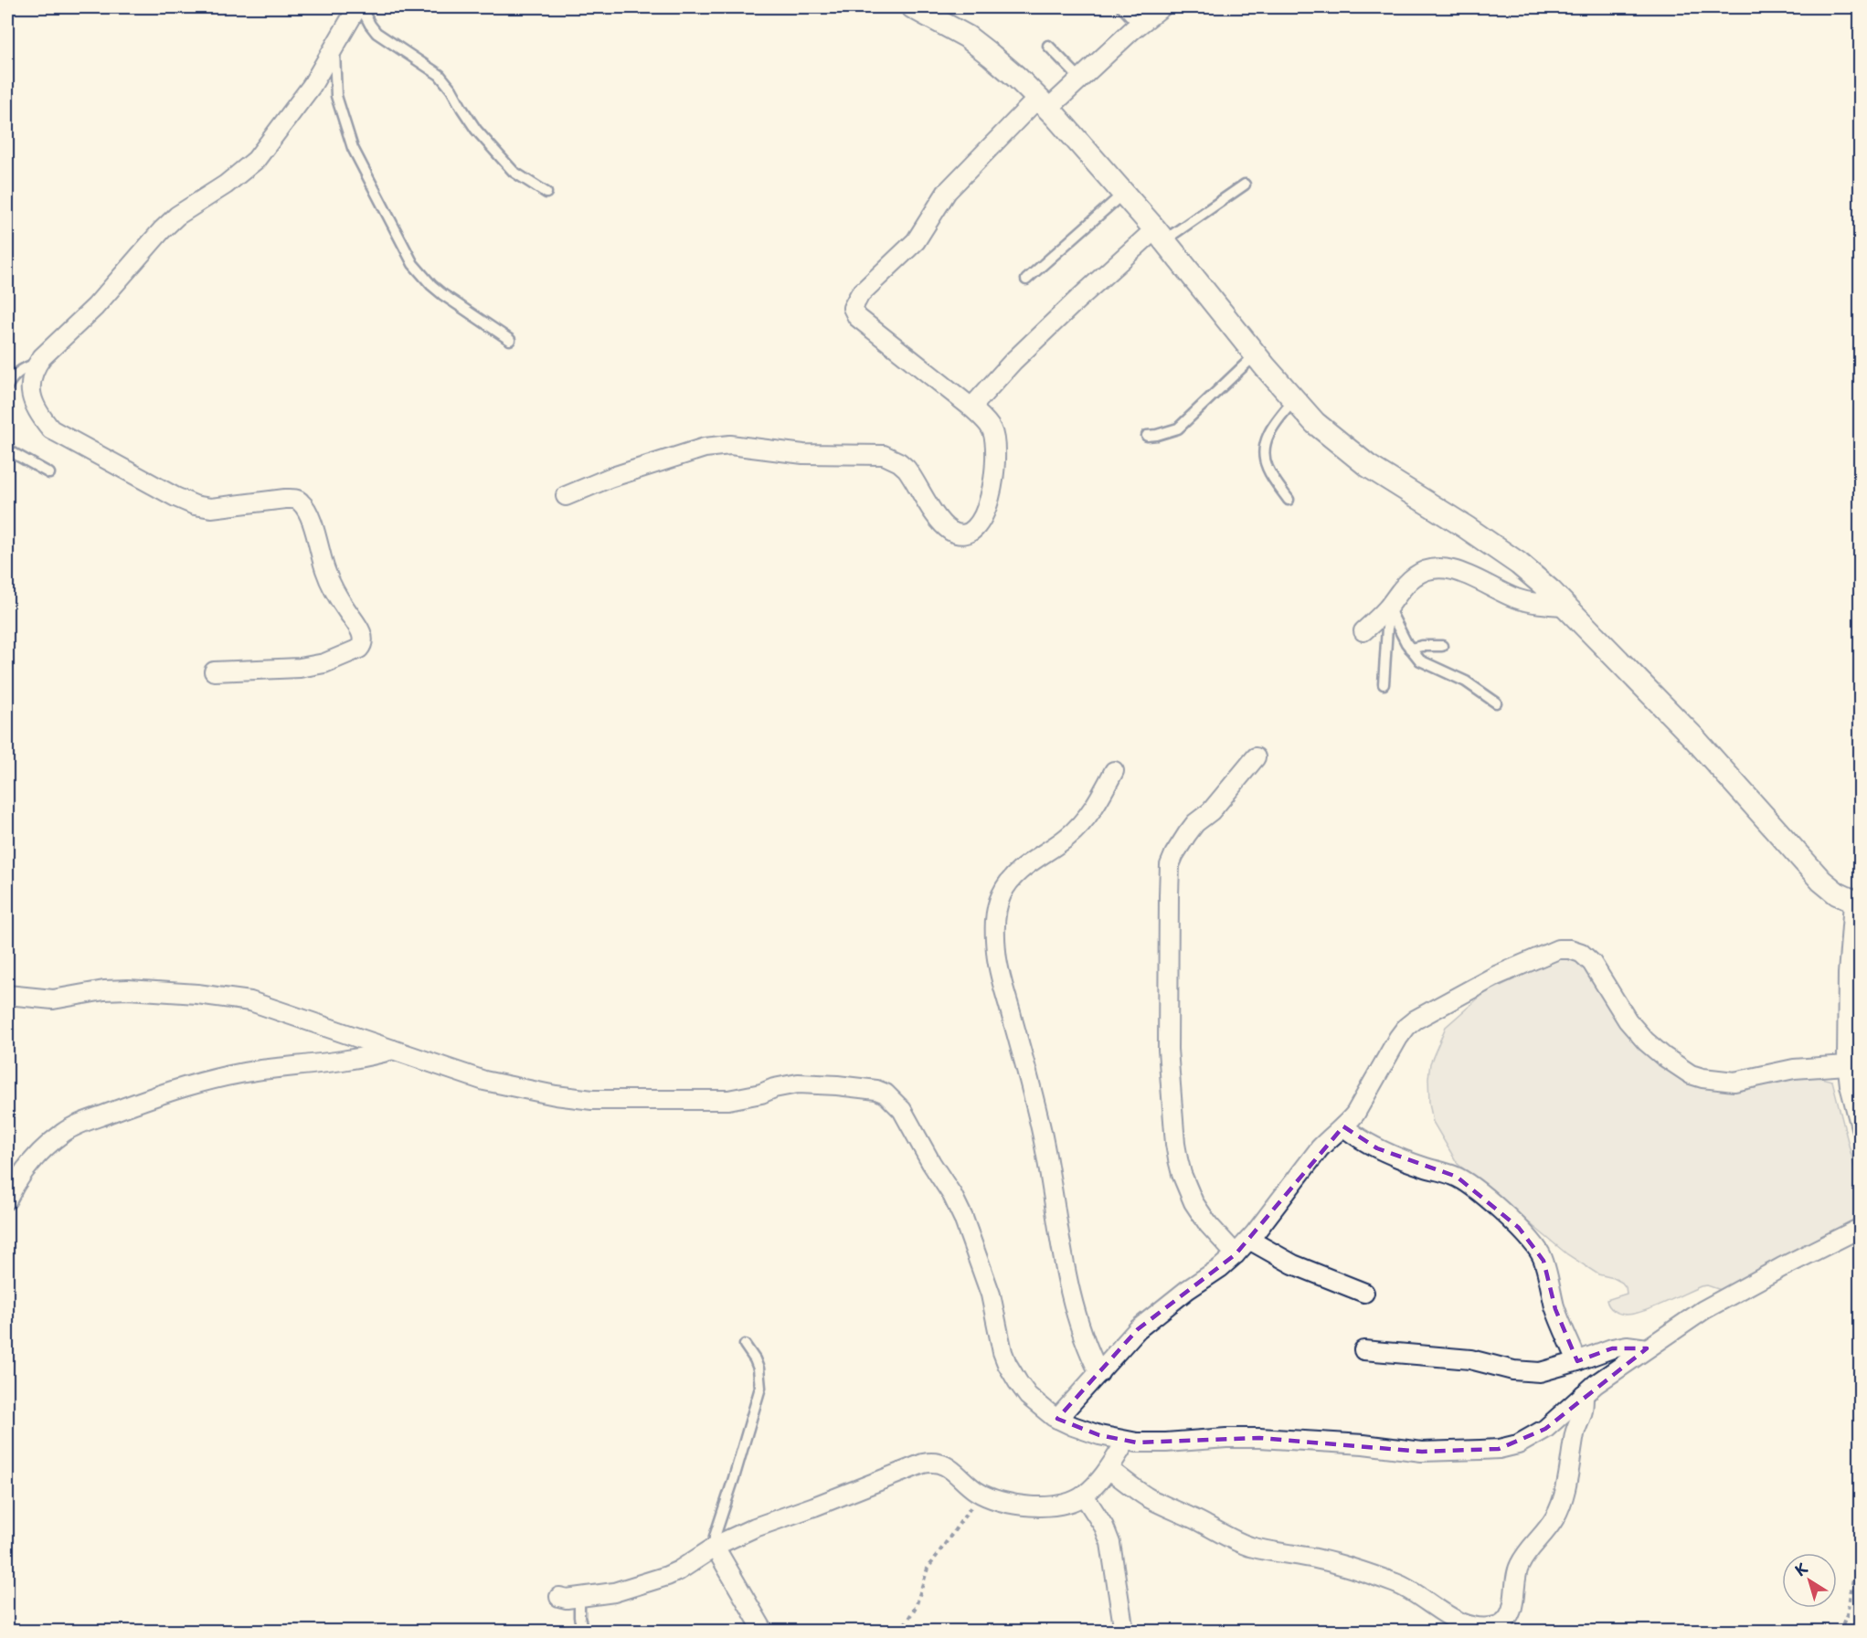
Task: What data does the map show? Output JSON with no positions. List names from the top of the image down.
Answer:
{
  "north": "top left"
}
